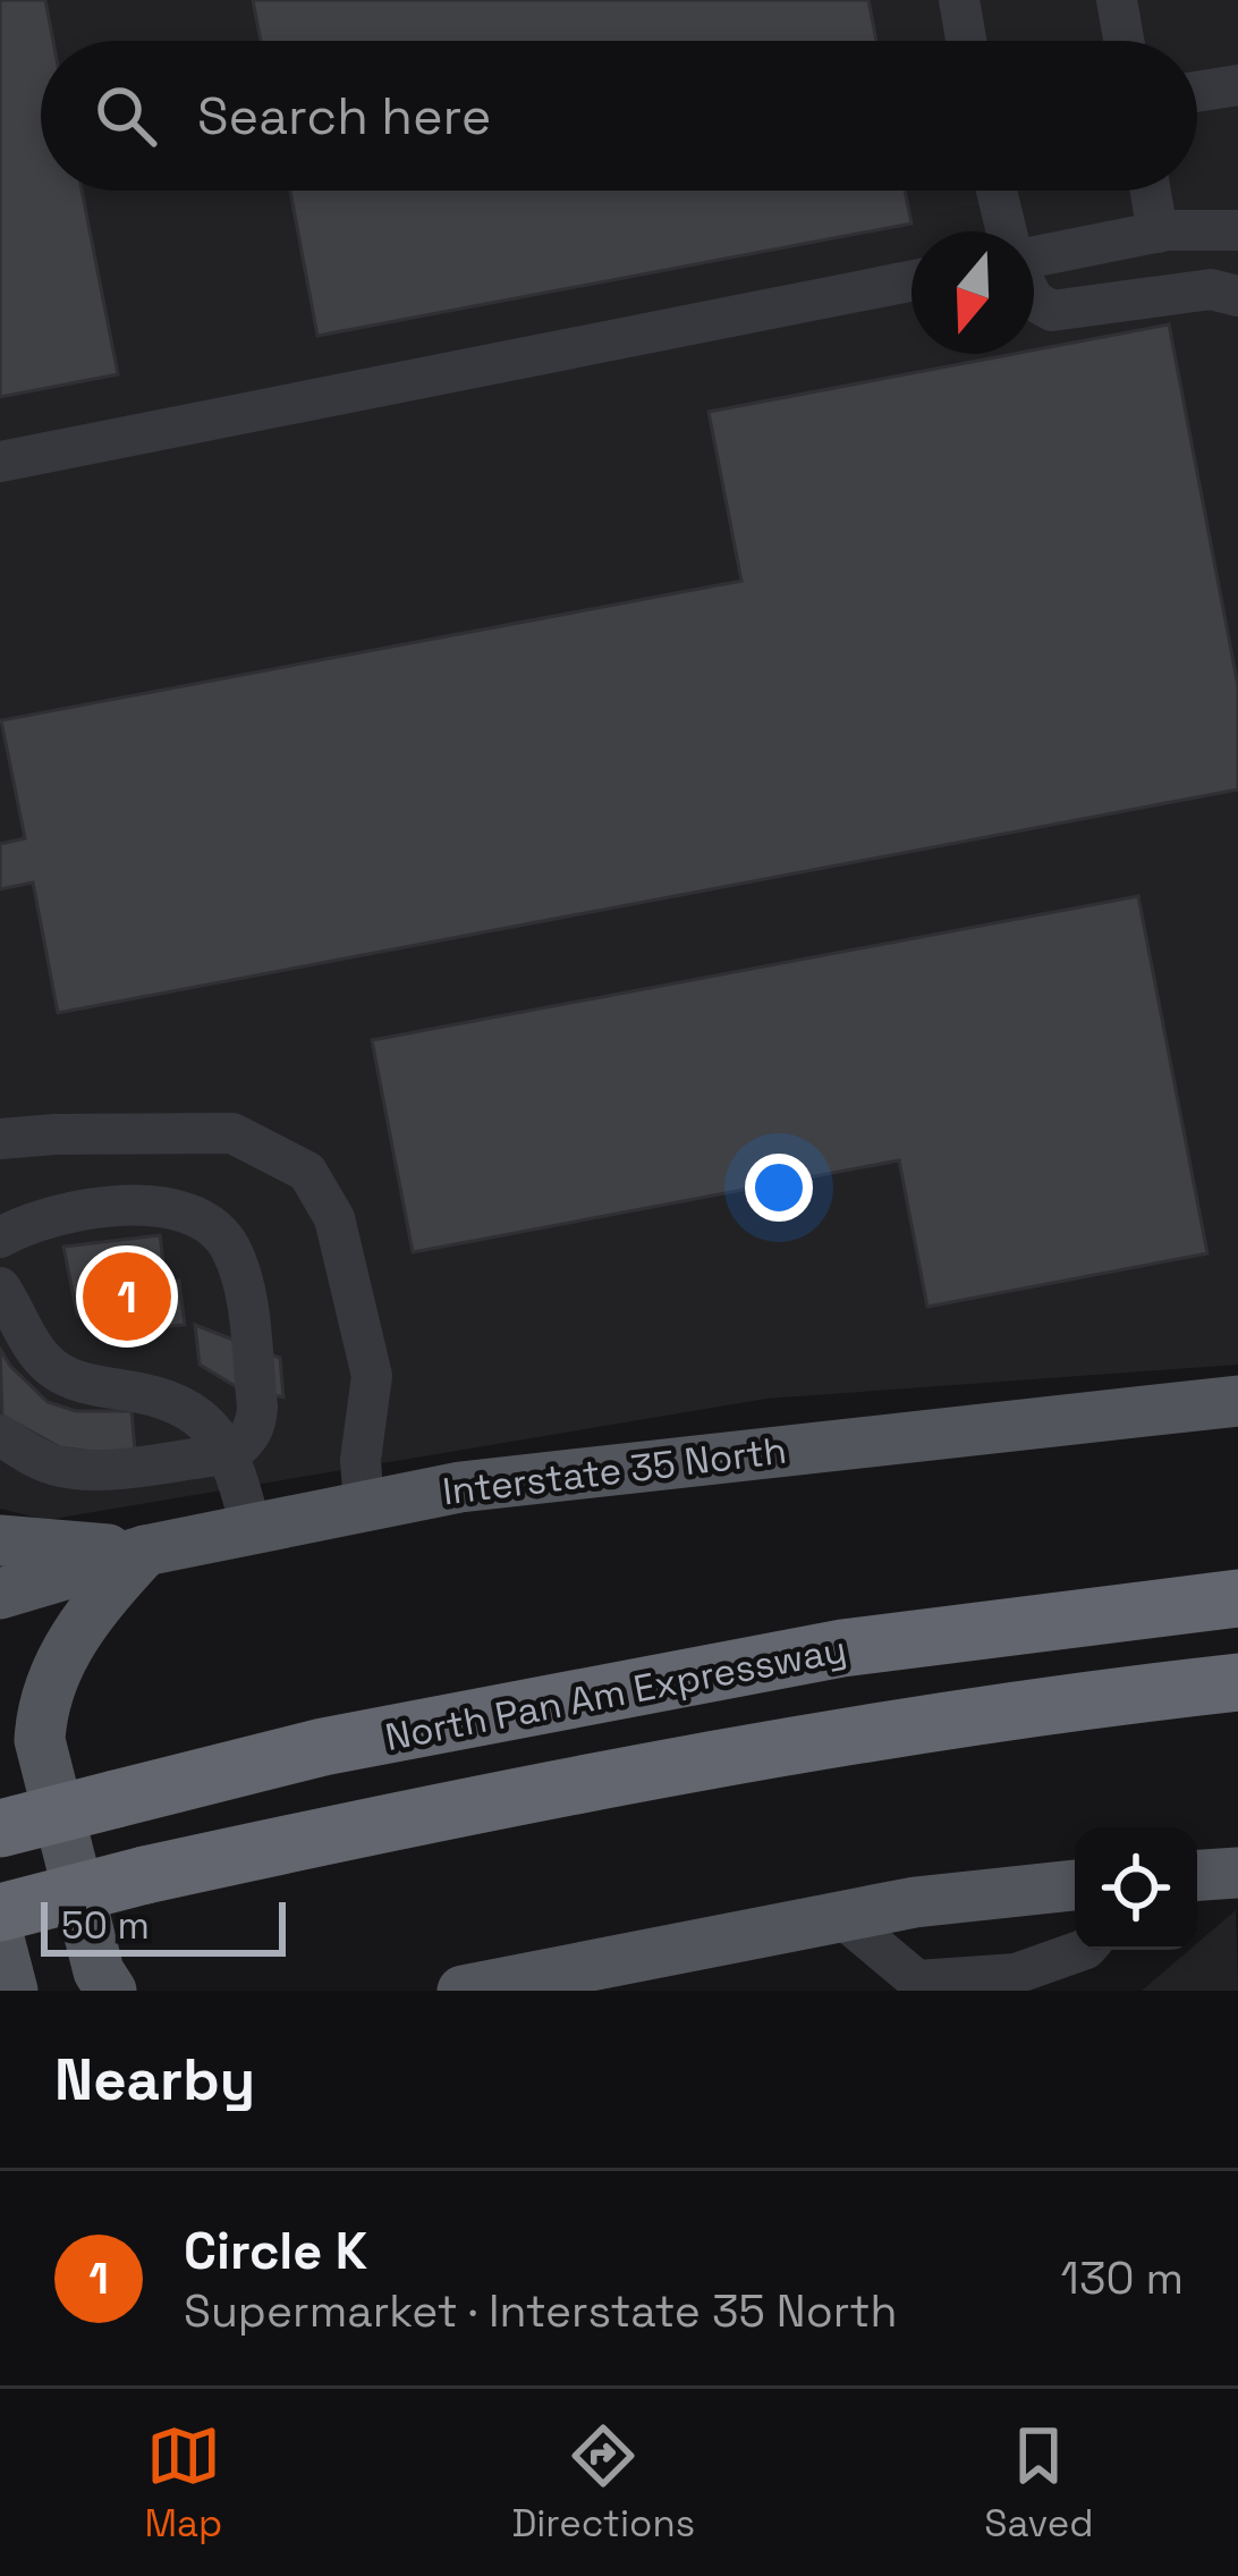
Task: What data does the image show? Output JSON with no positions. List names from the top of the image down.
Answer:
{
  "streets": {
    "highway": ["North Pan Am Expressway"],
    "main road": ["Interstate 35 North"]
  },
  "scale_bar": "50 m",
  "north": "bottom",
  "page": {
    "search": "Search here",
    "pins": "1",
    "scale": "50 m",
    "heading": "Nearby",
    "list": [
      {
        "mark": "1",
        "name": "Circle K",
        "note": "Supermarket · Interstate 35 North",
        "value": "130 m"
      }
    ],
    "nav": ["Map", "Directions", "Saved"]
  }
}
